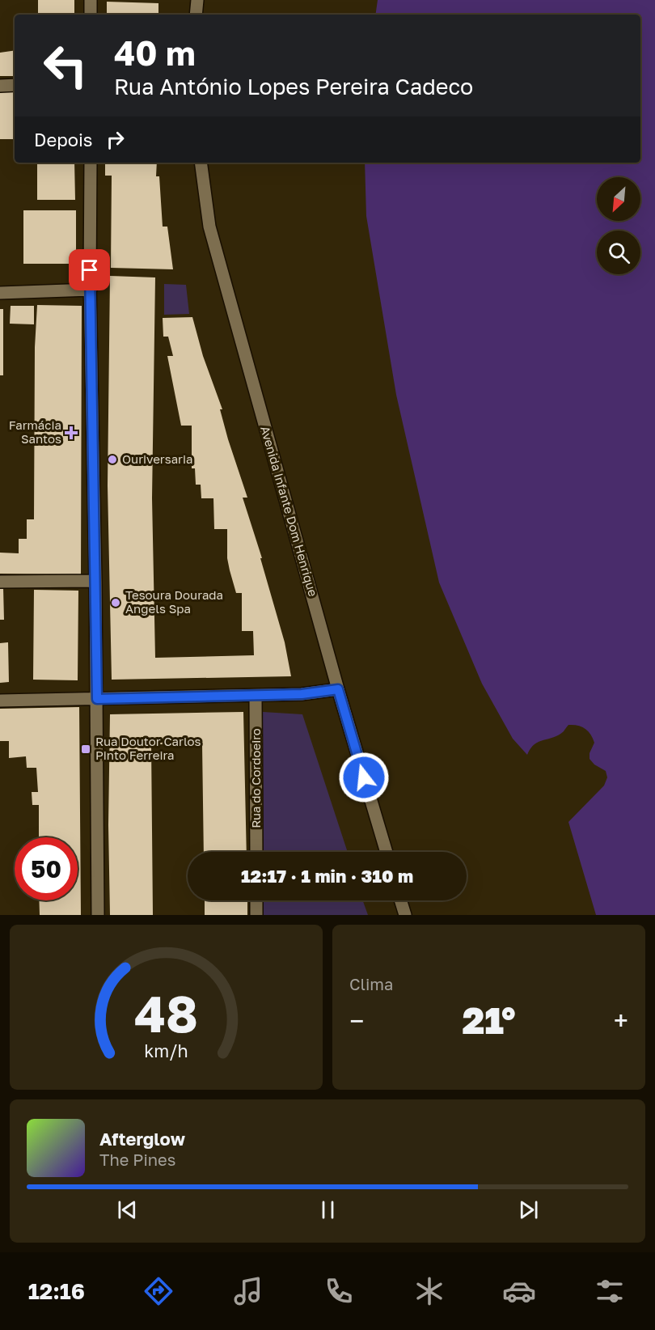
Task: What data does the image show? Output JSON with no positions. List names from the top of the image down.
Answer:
{
  "streets": {
    "street": ["Avenida Infante Dom Henrique", "Rua do Cordoeiro"]
  },
  "places": {
    "health": ["Farmácia Santos"],
    "other": ["Ouriversaria", "Tesoura Dourada Angels Spa"],
    "transit": ["Rua Doutor Carlos Pinto Ferreira"]
  },
  "north": "bottom left",
  "page": {
    "turn": ["40 m", "Rua António Lopes Pereira Cadeco"],
    "then": "Depois",
    "limit": "50",
    "trip": "12:17 · 1 min · 310 m",
    "tile": "Clima",
    "heat": ["−", "21°", "+"],
    "song": ["Afterglow", "The Pines"],
    "tabs": "12:16",
    "gauge": ["48", "km/h"]
  }
}
